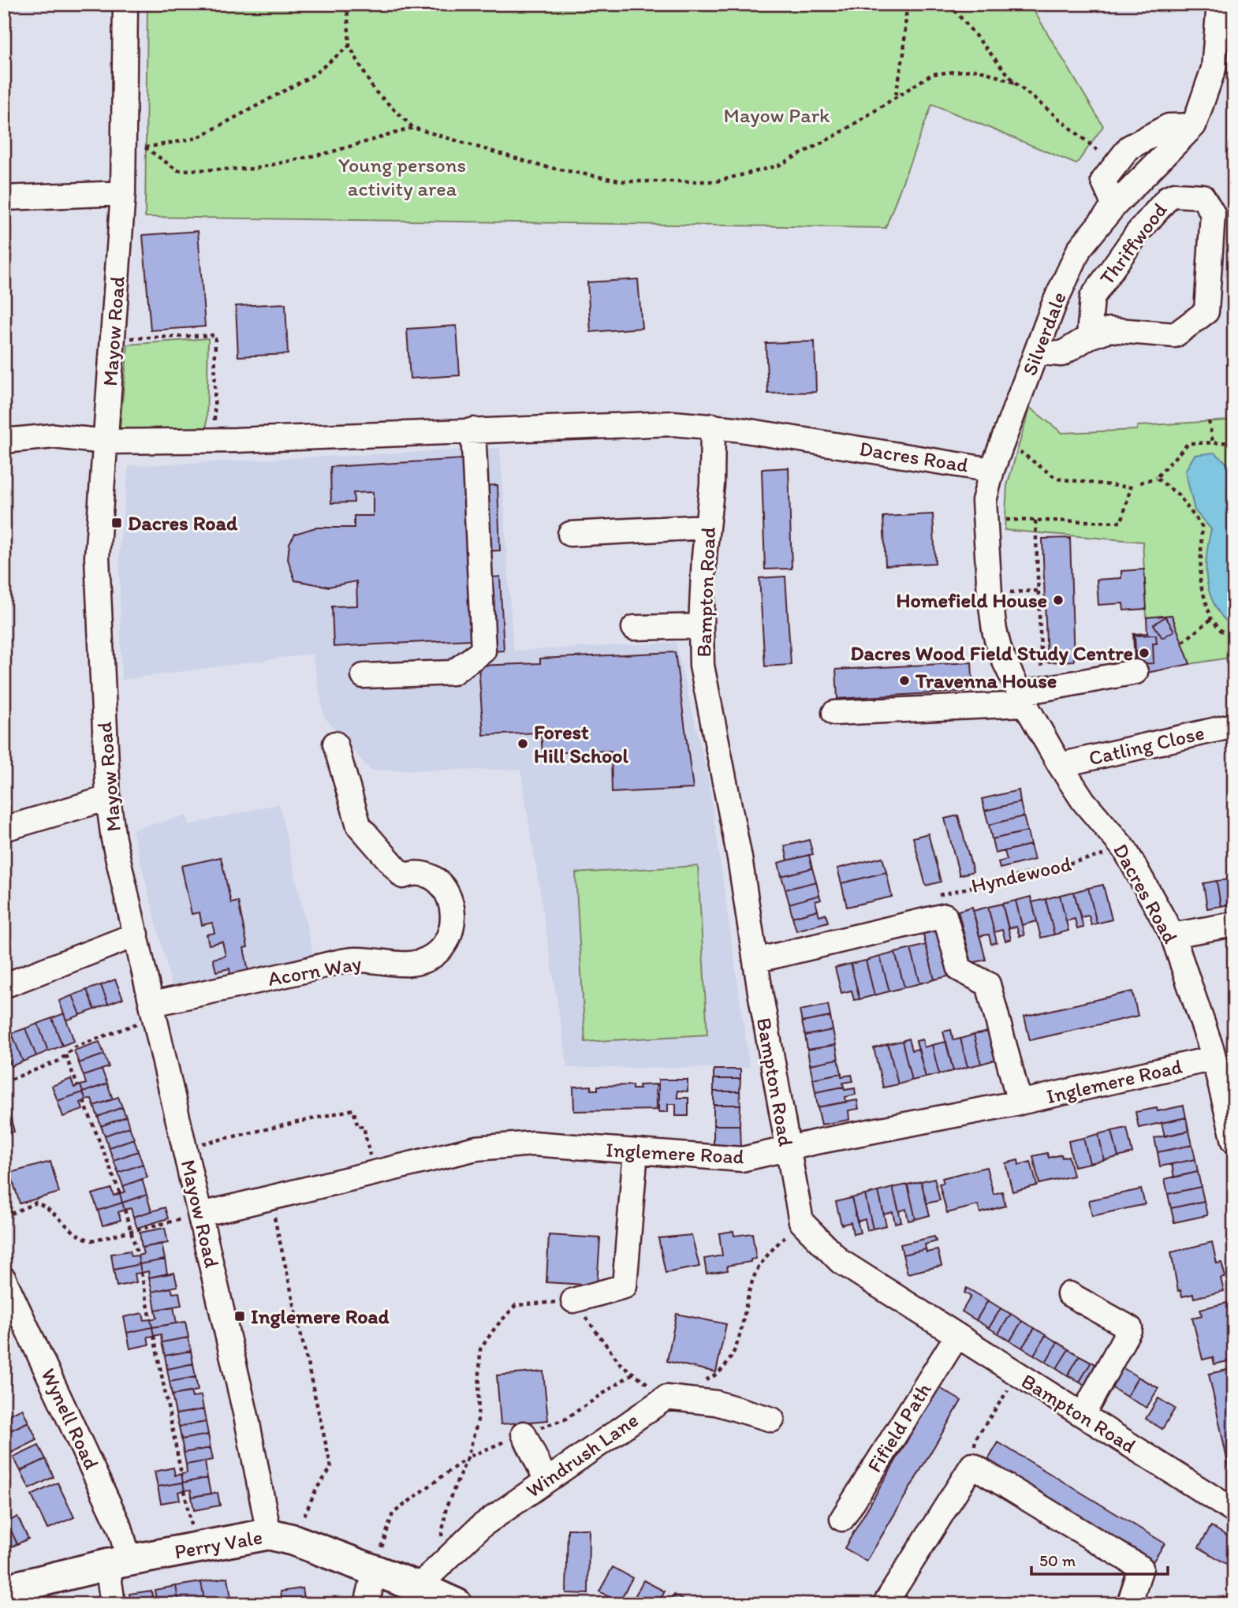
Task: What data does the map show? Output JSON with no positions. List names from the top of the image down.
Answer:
{
  "streets": {
    "main road": ["Perry Vale"],
    "street": [
      "Thriffwood",
      "Mayow Road",
      "Silverdale",
      "Dacres Road",
      "Bampton Road",
      "Catling Close",
      "Acorn Way",
      "Inglemere Road",
      "Wynell Road",
      "Fifield Path",
      "Windrush Lane"
    ],
    "path": ["Hyndewood"]
  },
  "crossings": [
    ["Thriffwood", "Silverdale"],
    ["Mayow Road", "Dacres Road"],
    ["Mayow Road", "Acorn Way"],
    ["Mayow Road", "Inglemere Road"],
    ["Mayow Road", "Perry Vale"],
    ["Silverdale", "Dacres Road"],
    ["Dacres Road", "Bampton Road"],
    ["Dacres Road", "Catling Close"],
    ["Dacres Road", "Hyndewood"],
    ["Dacres Road", "Inglemere Road"],
    ["Bampton Road", "Inglemere Road"],
    ["Bampton Road", "Fifield Path"],
    ["Wynell Road", "Perry Vale"]
  ],
  "parks": ["Mayow Park", "Young persons activity area"],
  "places": {
    "transit": ["Dacres Road", "Inglemere Road"],
    "other": [
      "Homefield House",
      "Dacres Wood Field Study Centre",
      "Travenna House",
      "Forest Hill School"
    ]
  },
  "scale_bar": "50 m"
}
